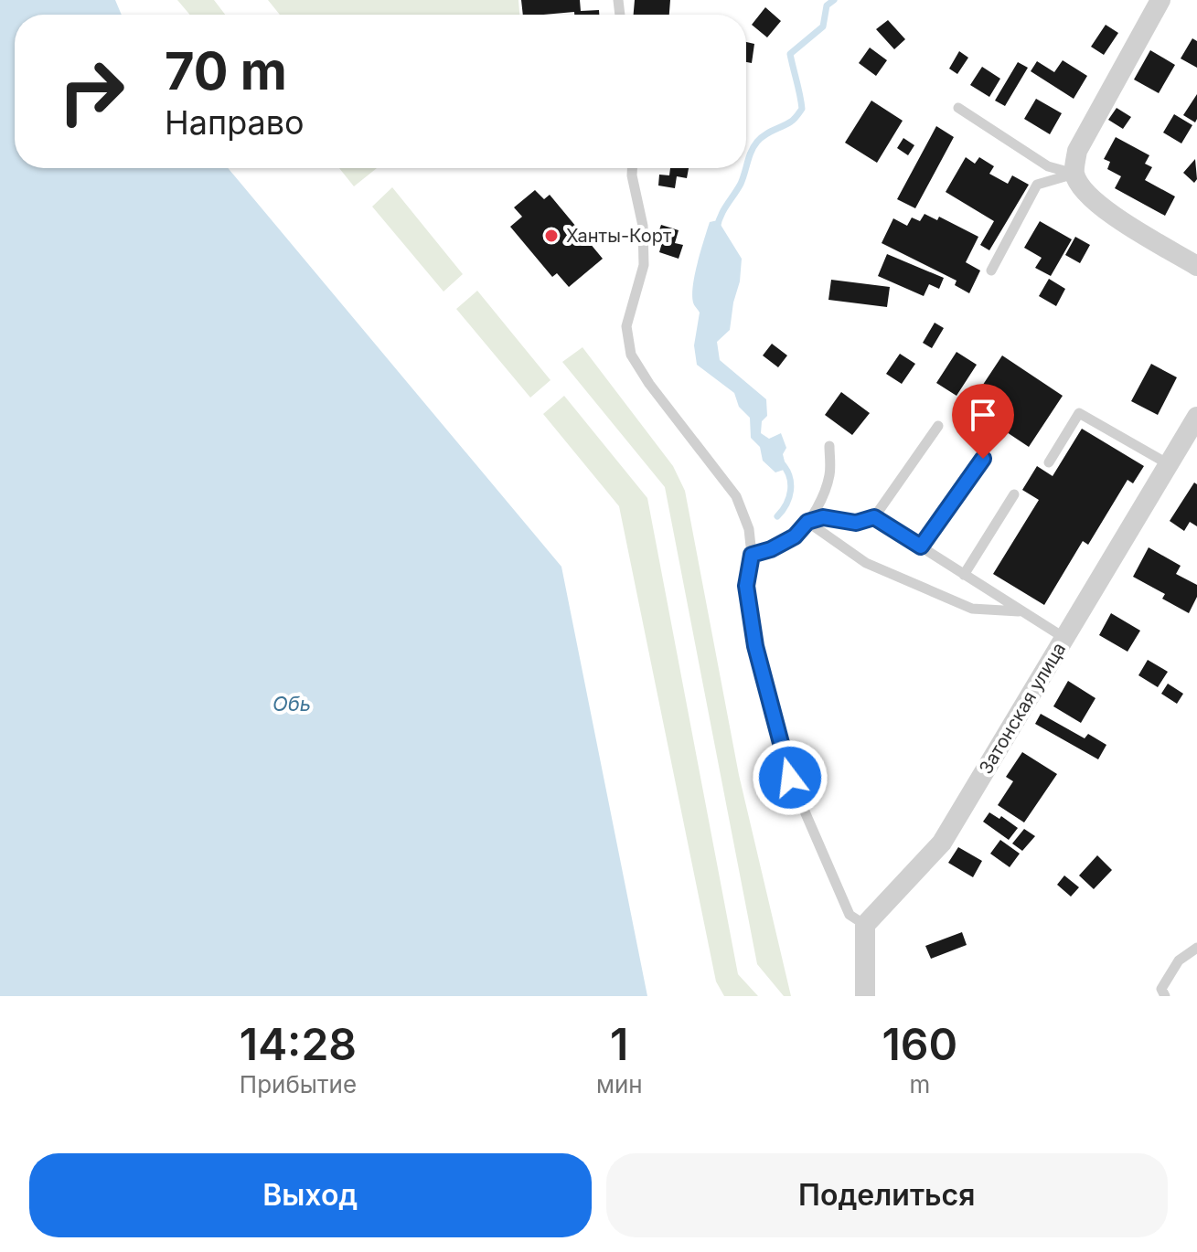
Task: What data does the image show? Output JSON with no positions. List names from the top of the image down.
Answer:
{
  "streets": {
    "street": ["Затонская улица"]
  },
  "water": ["Обь"],
  "places": ["Ханты-Корт"],
  "page": {
    "turn": ["70 m", "Направо"],
    "eta": [
      "14:28",
      "Прибытие",
      "1",
      "мин",
      "160",
      "m"
    ],
    "buttons": ["Выход", "Поделиться"]
  }
}
